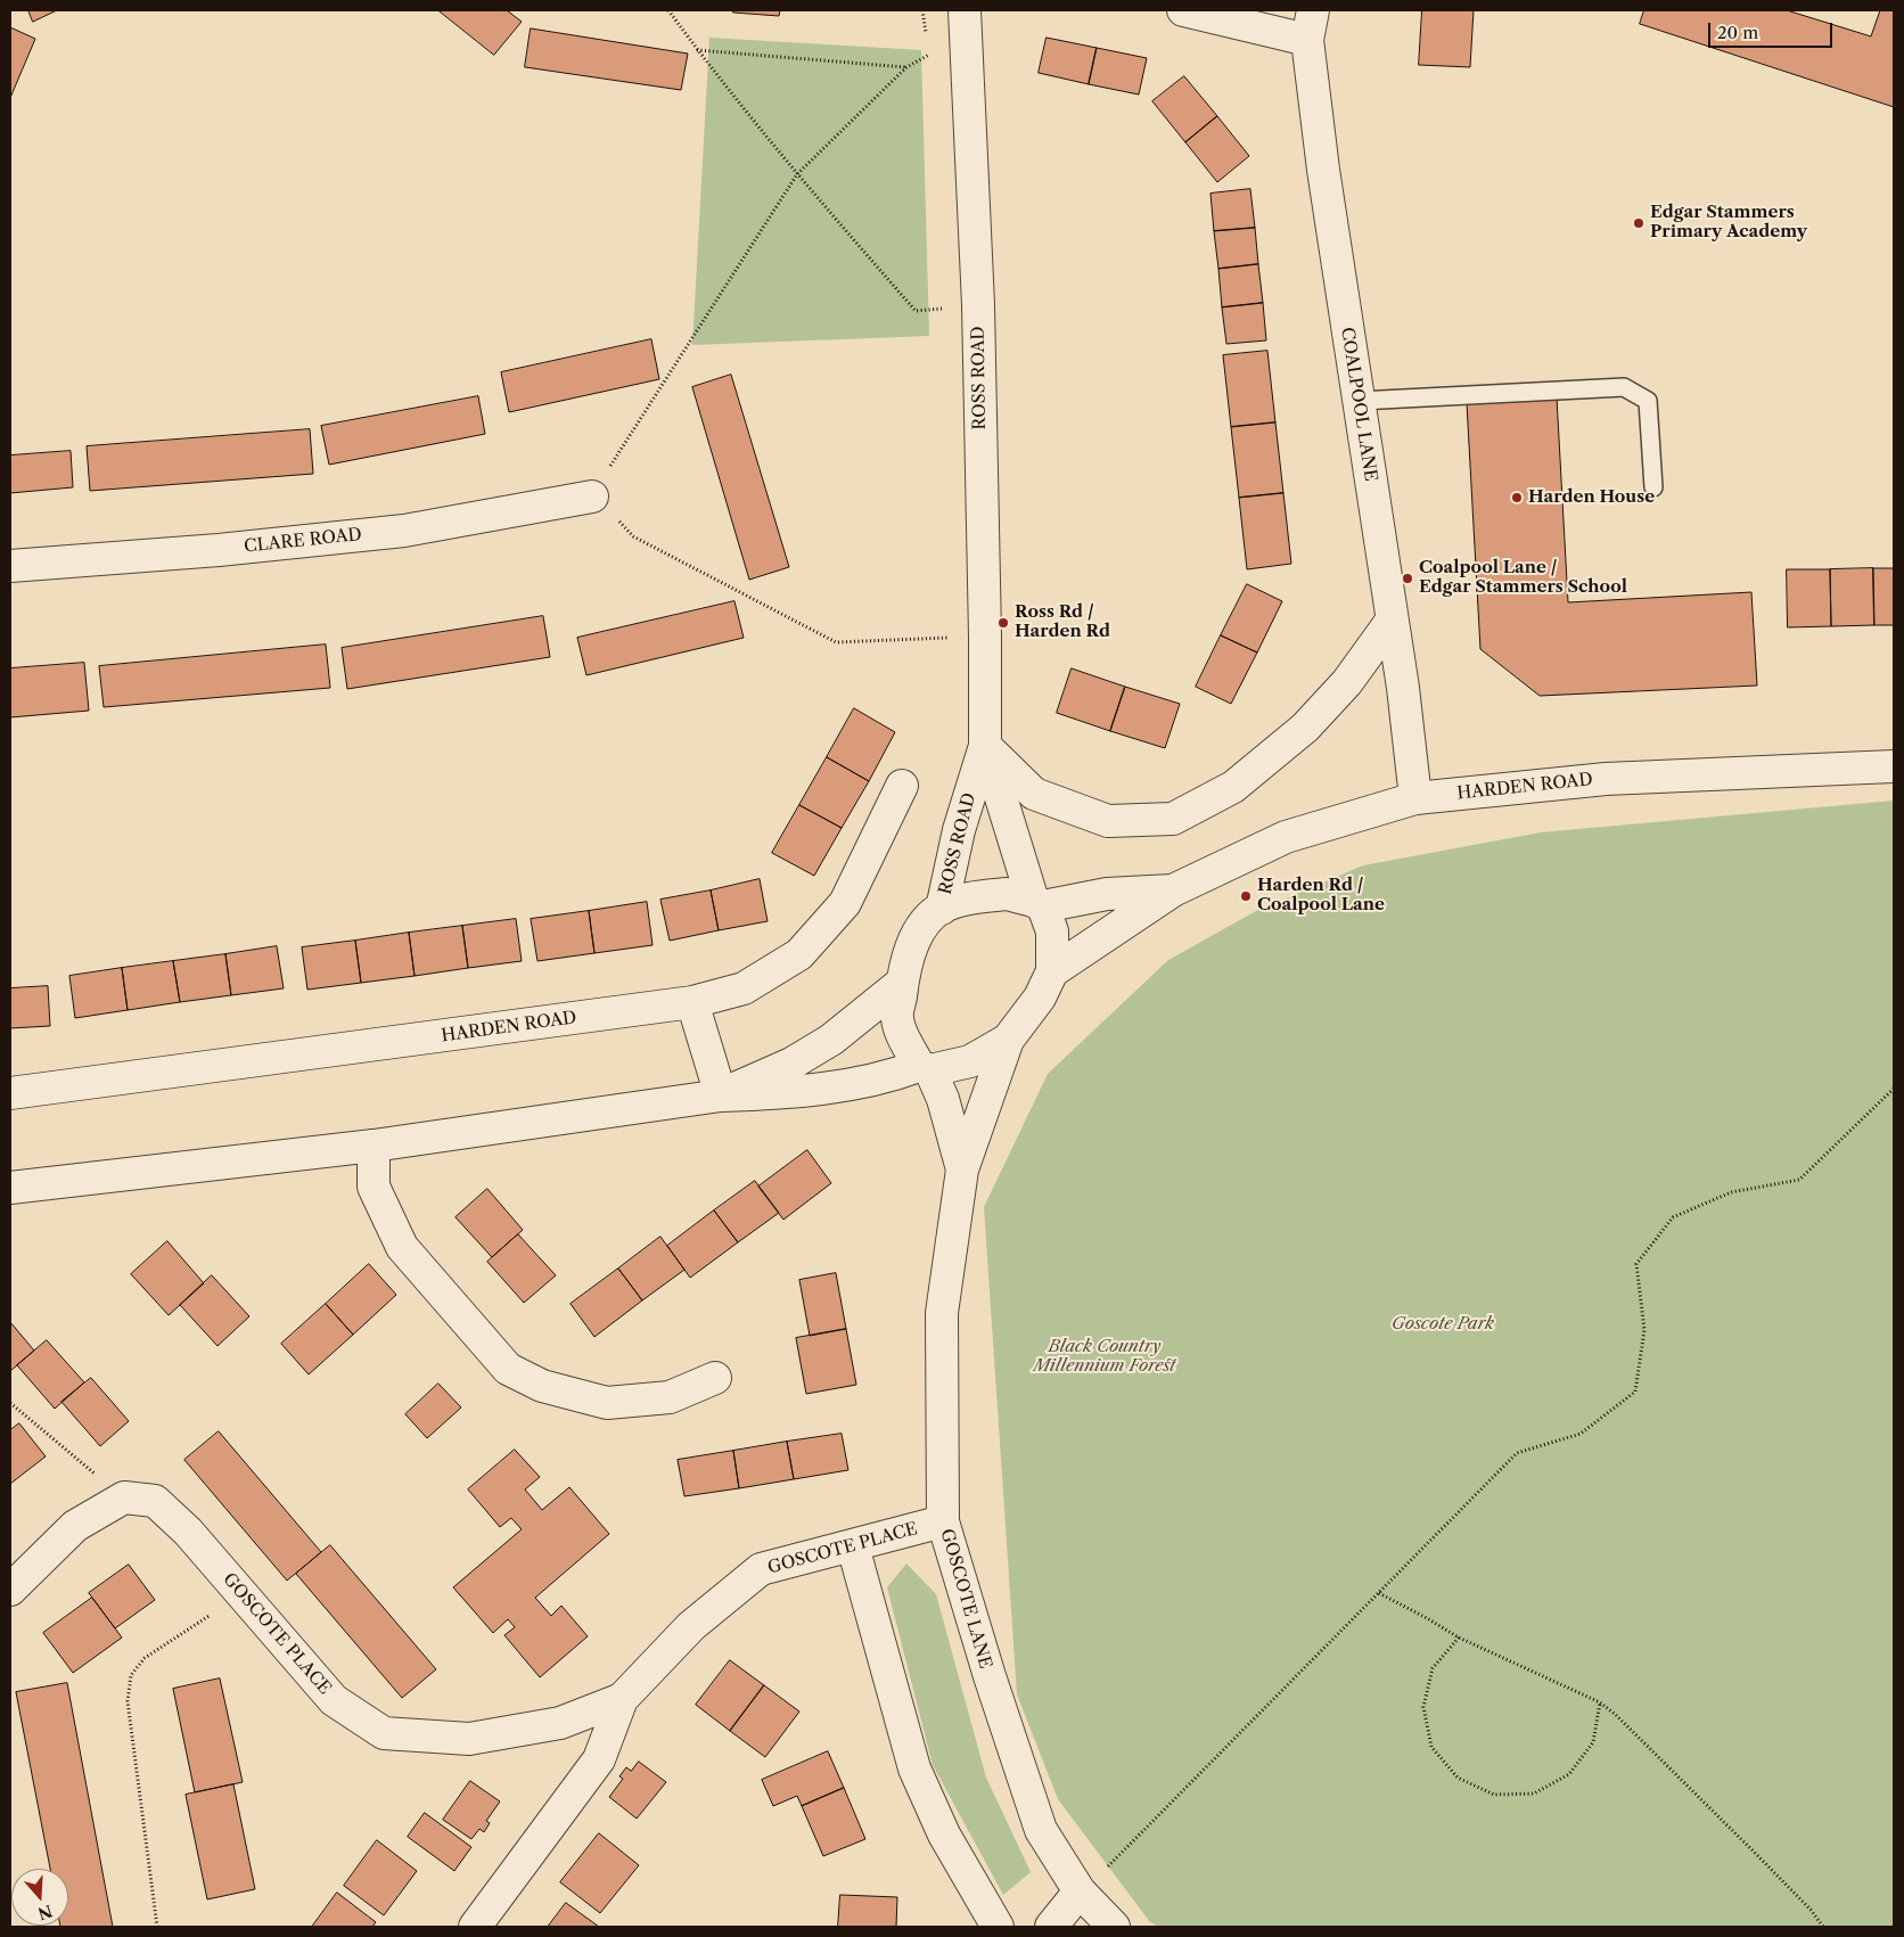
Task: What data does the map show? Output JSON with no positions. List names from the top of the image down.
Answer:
{
  "streets": {
    "street": [
      "ROSS ROAD",
      "COALPOOL LANE",
      "CLARE ROAD",
      "HARDEN ROAD",
      "GOSCOTE PLACE",
      "GOSCOTE LANE"
    ]
  },
  "crossings": [
    ["ROSS ROAD", "HARDEN ROAD"],
    ["ROSS ROAD", "GOSCOTE LANE"],
    ["COALPOOL LANE", "HARDEN ROAD"],
    ["HARDEN ROAD", "GOSCOTE LANE"],
    ["GOSCOTE PLACE", "GOSCOTE LANE"]
  ],
  "parks": ["Goscote Park", "Black Country Millennium Forest"],
  "places": [
    "Edgar Stammers Primary Academy",
    "Harden House",
    "Coalpool Lane / Edgar Stammers School",
    "Ross Rd / Harden Rd",
    "Harden Rd / Coalpool Lane"
  ],
  "scale_bar": "20 m",
  "north": "bottom"
}
